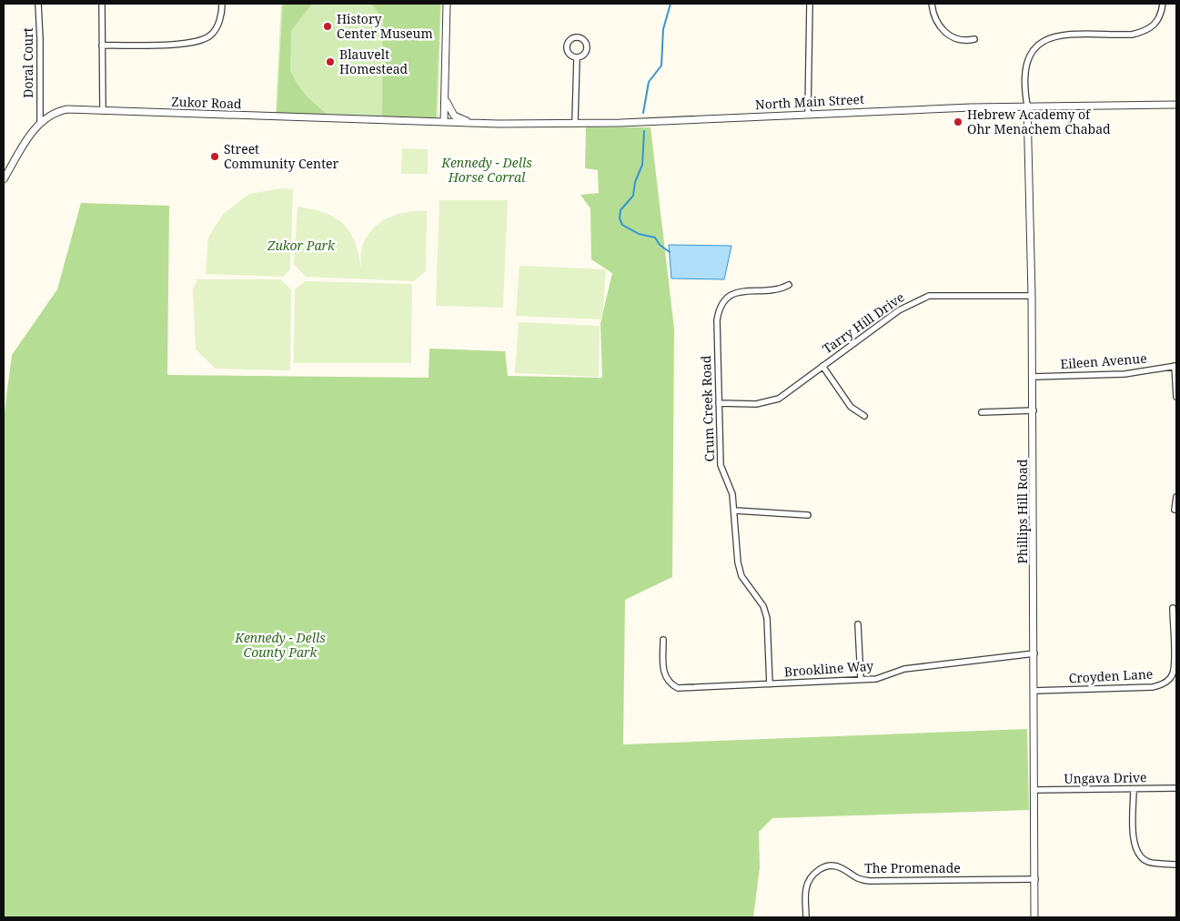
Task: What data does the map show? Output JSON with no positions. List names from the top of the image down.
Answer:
{
  "streets": {
    "street": [
      "Doral Court",
      "North Main Street",
      "Zukor Road",
      "Tarry Hill Drive",
      "Eileen Avenue",
      "Crum Creek Road",
      "Phillips Hill Road",
      "Brookline Way",
      "Croyden Lane",
      "Ungava Drive",
      "The Promenade"
    ]
  },
  "crossings": [
    ["Doral Court", "Zukor Road"],
    ["North Main Street", "Zukor Road"],
    ["North Main Street", "Phillips Hill Road"],
    ["Tarry Hill Drive", "Crum Creek Road"],
    ["Tarry Hill Drive", "Phillips Hill Road"],
    ["Eileen Avenue", "Phillips Hill Road"],
    ["Crum Creek Road", "Brookline Way"],
    ["Phillips Hill Road", "Brookline Way"],
    ["Phillips Hill Road", "Croyden Lane"],
    ["Phillips Hill Road", "Ungava Drive"],
    ["Phillips Hill Road", "The Promenade"]
  ],
  "parks": ["Kennedy - Dells Horse Corral", "Zukor Park", "Kennedy - Dells County Park"],
  "places": [
    "History Center Museum",
    "Blauvelt Homestead",
    "Hebrew Academy of Ohr Menachem Chabad",
    "Street Community Center"
  ]
}
